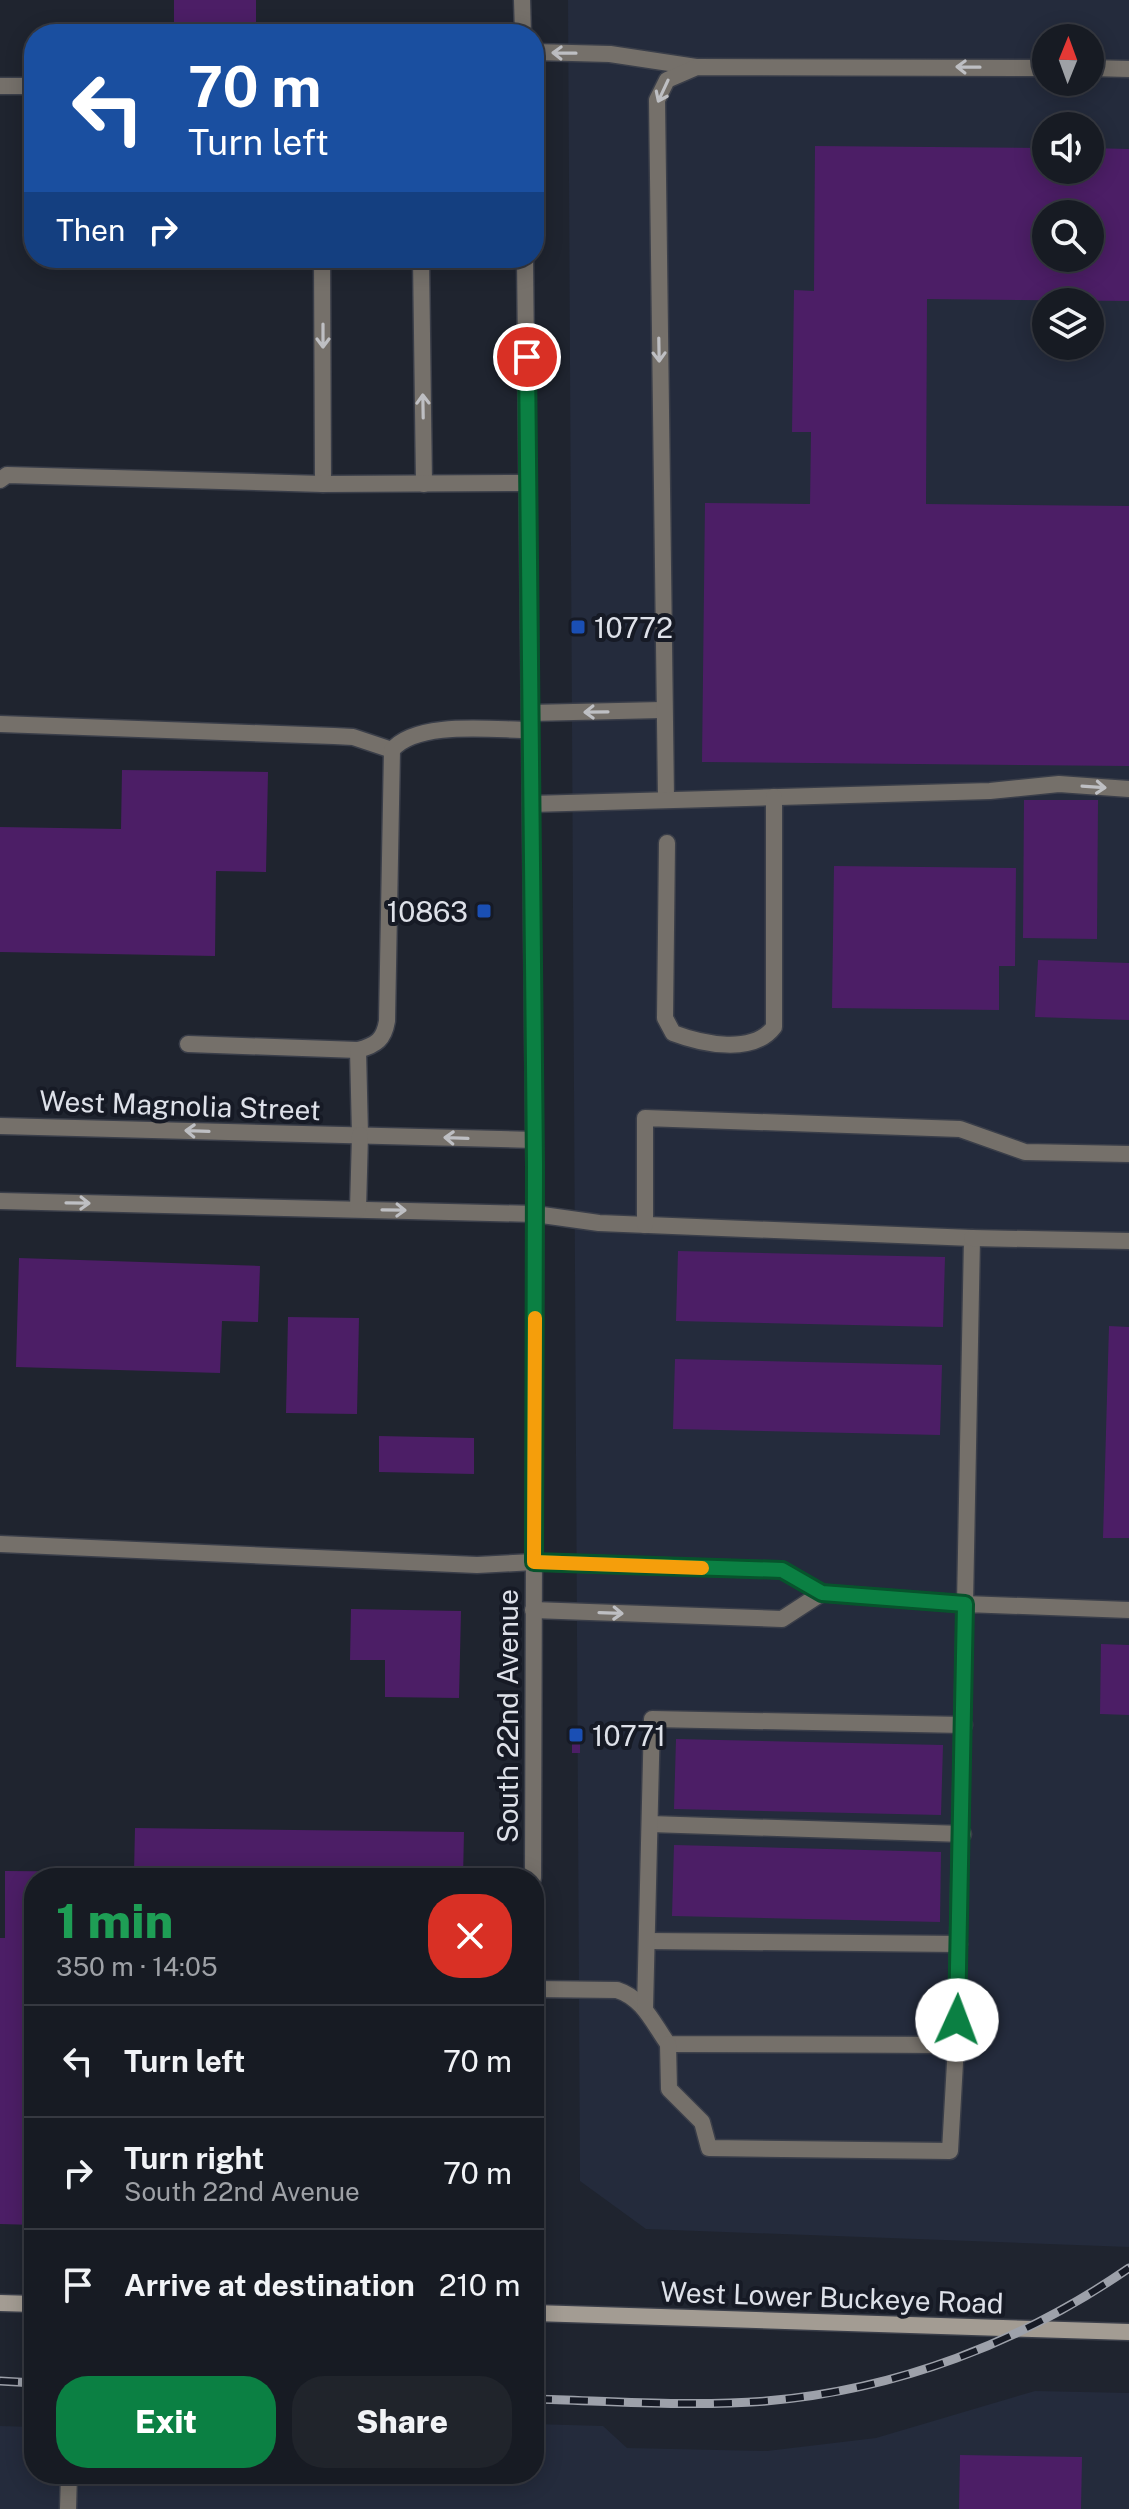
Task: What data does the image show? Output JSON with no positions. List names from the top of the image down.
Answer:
{
  "streets": {
    "main road": ["West Lower Buckeye Road"],
    "street": ["West Magnolia Street", "South 22nd Avenue"]
  },
  "crossings": [
    ["West Magnolia Street", "South 22nd Avenue"]
  ],
  "places": {
    "transit": ["10772", "10863", "10771"]
  },
  "north": "top",
  "page": {
    "turn": ["70 m", "Turn left"],
    "then": "Then",
    "heading": ["1 min", "350 m · 14:05"],
    "list": [
      {
        "name": "Turn left",
        "value": "70 m"
      },
      {
        "name": "Turn right",
        "note": "South 22nd Avenue",
        "value": "70 m"
      },
      {
        "name": "Arrive at destination",
        "value": "210 m"
      }
    ],
    "buttons": ["Exit", "Share"]
  }
}
